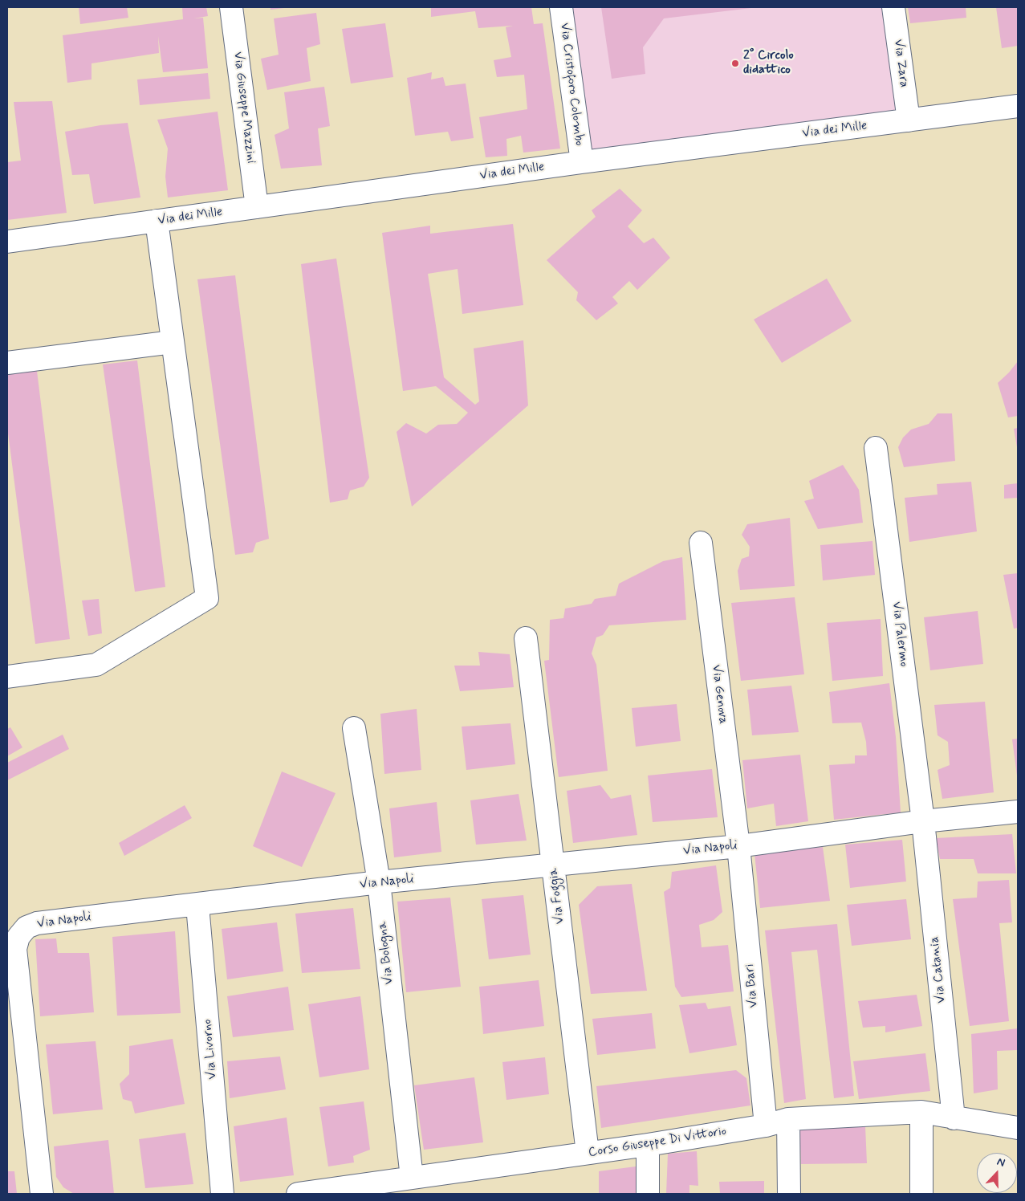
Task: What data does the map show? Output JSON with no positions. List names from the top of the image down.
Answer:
{
  "streets": {
    "street": [
      "Via Zara",
      "Via Cristoforo Colombo",
      "Via Giuseppe Mazzini",
      "Via dei Mille",
      "Via Palermo",
      "Via Genova",
      "Via Napoli",
      "Via Foggia",
      "Via Bologna",
      "Via Catania",
      "Via Bari",
      "Via Livorno",
      "Corso Giuseppe Di Vittorio"
    ]
  },
  "crossings": [
    ["Via Zara", "Via dei Mille"],
    ["Via Cristoforo Colombo", "Via dei Mille"],
    ["Via Giuseppe Mazzini", "Via dei Mille"],
    ["Via Palermo", "Via Napoli"],
    ["Via Palermo", "Via Catania"],
    ["Via Genova", "Via Napoli"],
    ["Via Genova", "Via Bari"],
    ["Via Napoli", "Via Foggia"],
    ["Via Napoli", "Via Bologna"],
    ["Via Napoli", "Via Catania"],
    ["Via Napoli", "Via Bari"],
    ["Via Napoli", "Via Livorno"],
    ["Via Foggia", "Corso Giuseppe Di Vittorio"],
    ["Via Bologna", "Corso Giuseppe Di Vittorio"],
    ["Via Catania", "Corso Giuseppe Di Vittorio"],
    ["Via Bari", "Corso Giuseppe Di Vittorio"]
  ],
  "places": ["2° Circolo didattico"],
  "north": "top"
}
